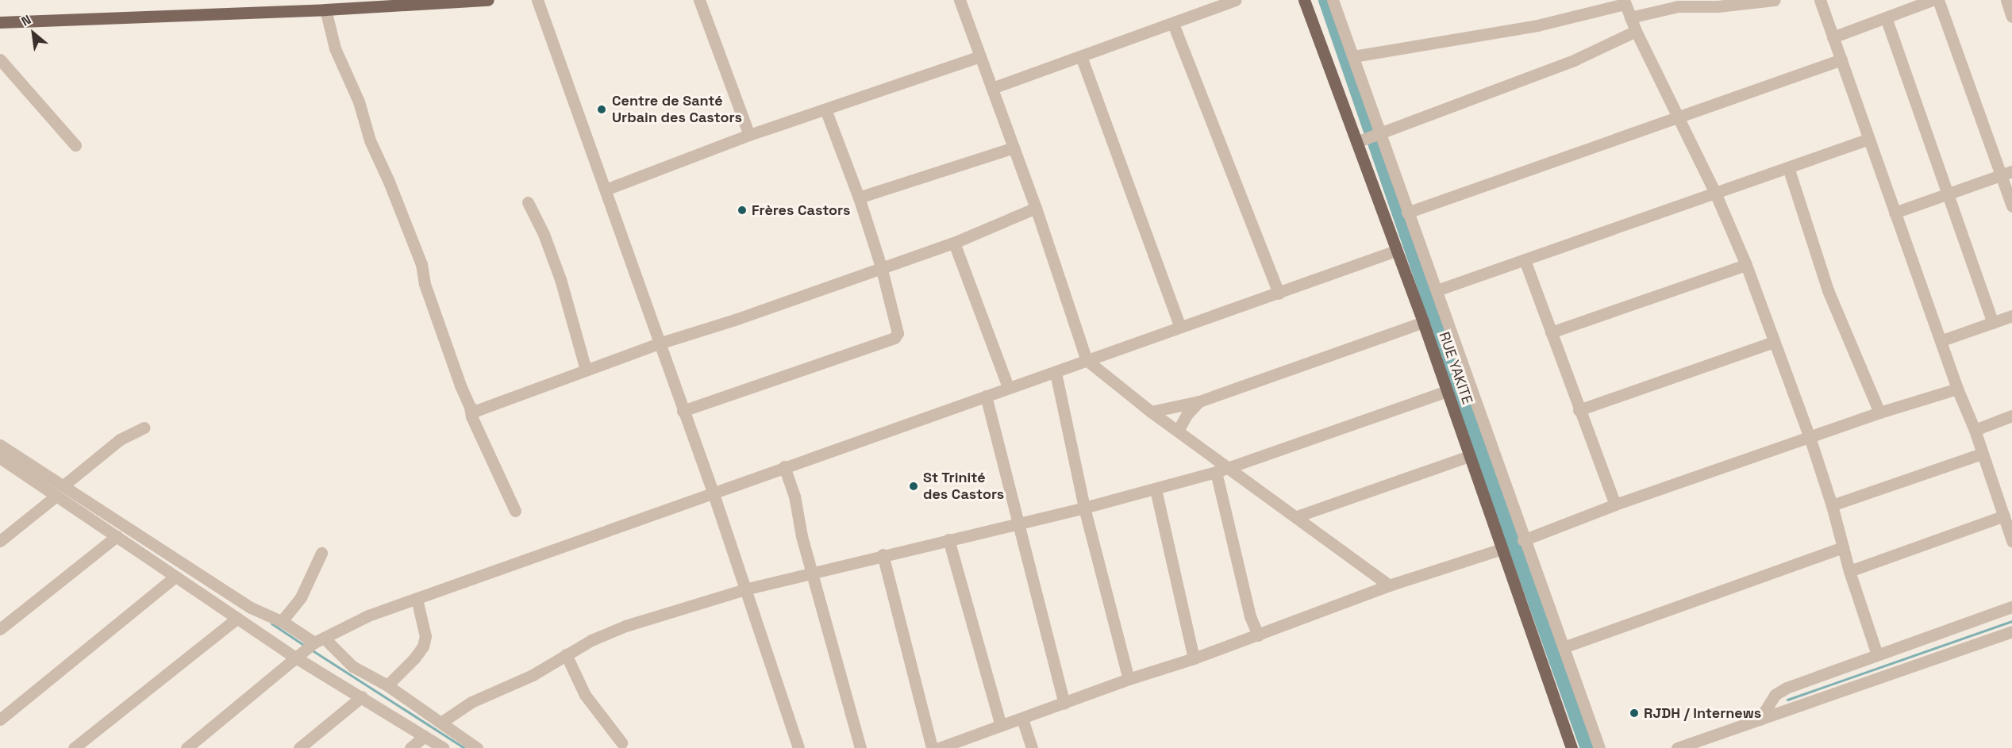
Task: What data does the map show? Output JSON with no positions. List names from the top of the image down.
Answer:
{
  "streets": {
    "main road": ["RUE YAKITE"]
  },
  "places": [
    "Centre de Santé Urbain des Castors",
    "Frères Castors",
    "St Trinité des Castors",
    "RJDH / Internews"
  ],
  "north": "top left"
}
